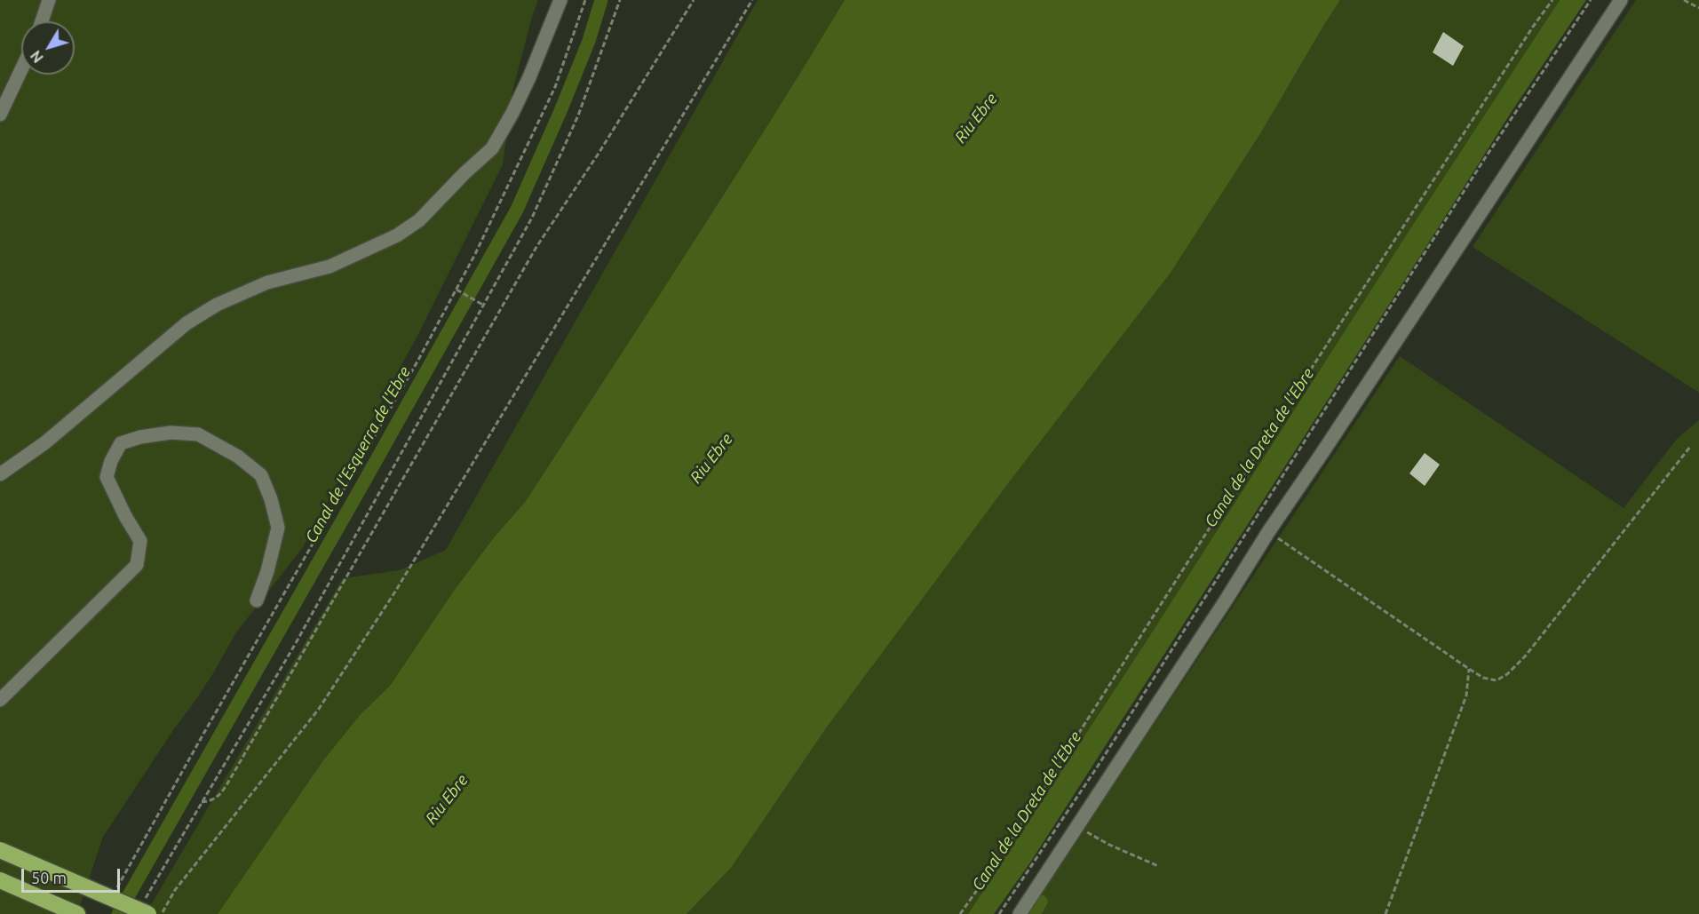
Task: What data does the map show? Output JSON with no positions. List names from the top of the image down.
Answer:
{
  "water": ["Riu Ebre", "Canal de la Dreta de l'Ebre", "Canal de l'Esquerra de l'Ebre"],
  "scale_bar": "50 m",
  "north": "bottom left"
}
